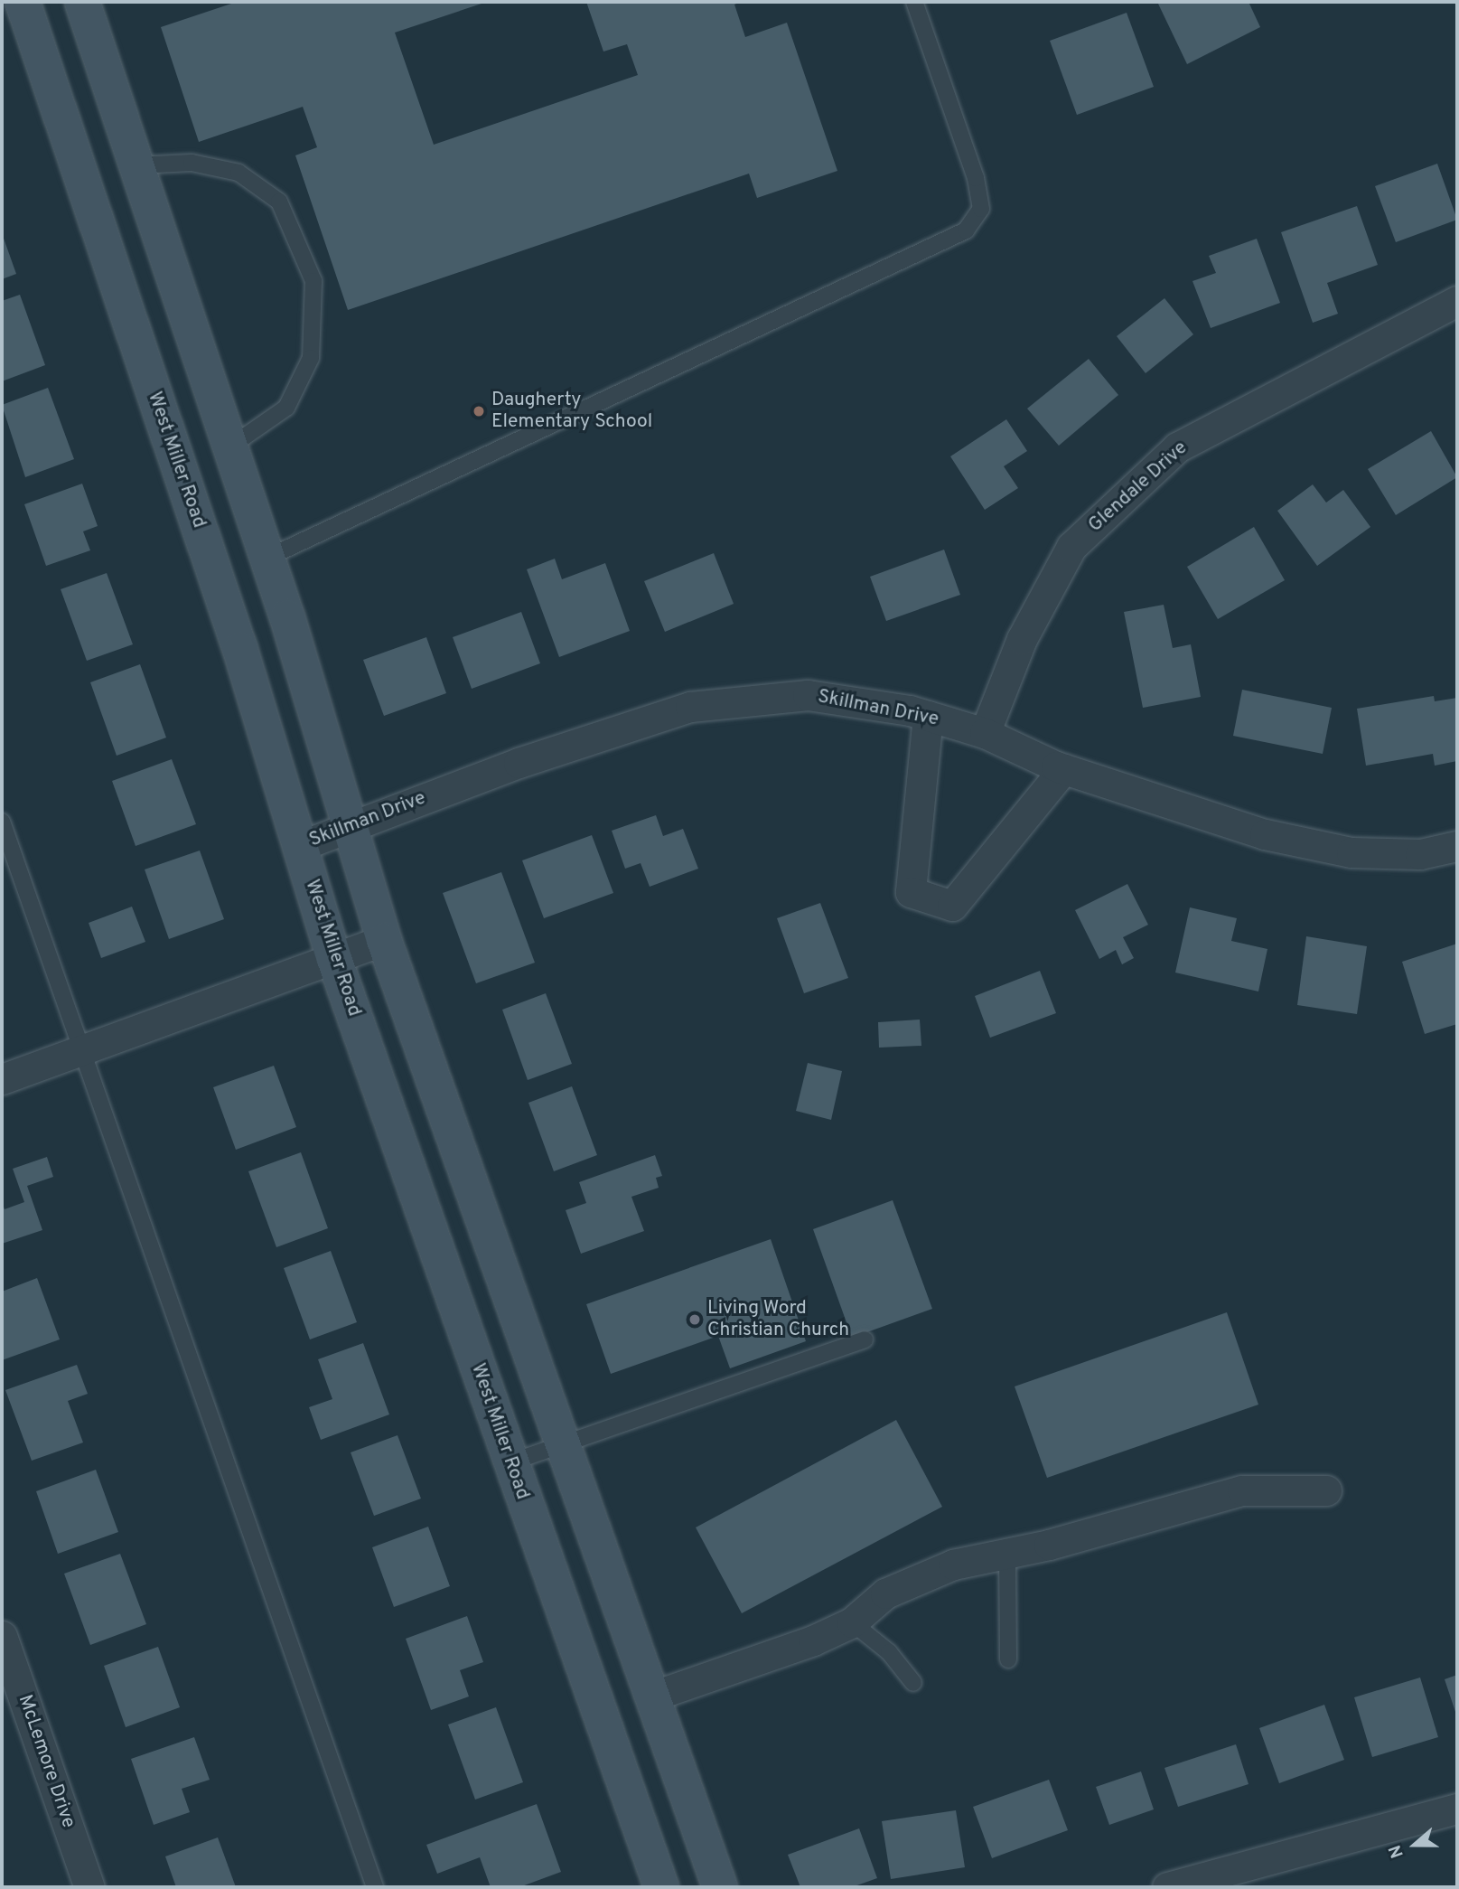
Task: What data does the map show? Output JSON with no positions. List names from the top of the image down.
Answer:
{
  "streets": {
    "main road": ["West Miller Road"],
    "street": ["Glendale Drive", "Skillman Drive", "McLemore Drive"]
  },
  "crossings": [
    ["West Miller Road", "Skillman Drive"],
    ["Glendale Drive", "Skillman Drive"]
  ],
  "places": ["Daugherty Elementary School", "Living Word Christian Church"],
  "north": "left"
}
